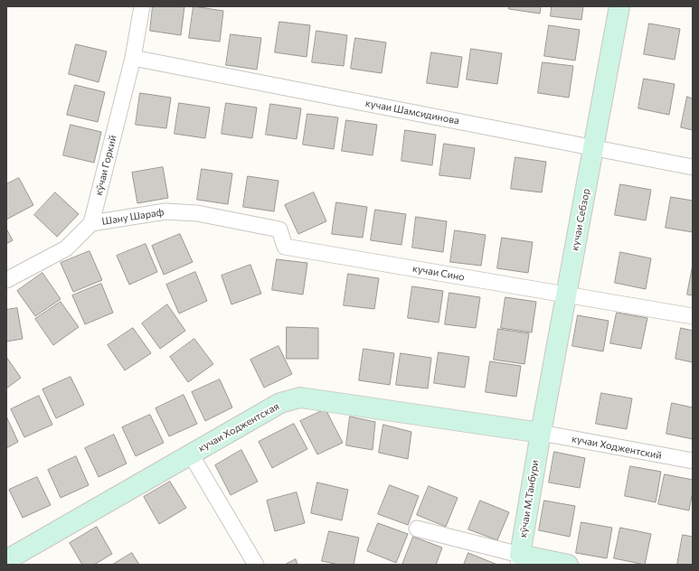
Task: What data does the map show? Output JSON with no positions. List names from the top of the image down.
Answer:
{
  "streets": {
    "main road": ["кучаи Себзор", "кучаи Ходжентская", "кӯчаи М.Танбури"],
    "street": [
      "кучаи Шамсидинова",
      "кӯчаи Горкий",
      "Шану Шараф",
      "кучаи Сино",
      "кучаи Ходжентский"
    ]
  },
  "crossings": [
    ["кучаи Шамсидинова", "кӯчаи Горкий"],
    ["кучаи Шамсидинова", "кучаи Себзор"],
    ["кӯчаи Горкий", "Шану Шараф"],
    ["Шану Шараф", "кучаи Сино"],
    ["кучаи Себзор", "кучаи Сино"],
    ["кучаи Себзор", "кучаи Ходжентская"],
    ["кучаи Себзор", "кучаи Ходжентский"],
    ["кучаи Себзор", "кӯчаи М.Танбури"],
    ["кучаи Ходжентская", "кучаи Ходжентский"],
    ["кучаи Ходжентская", "кӯчаи М.Танбури"],
    ["кучаи Ходжентский", "кӯчаи М.Танбури"]
  ]
}
